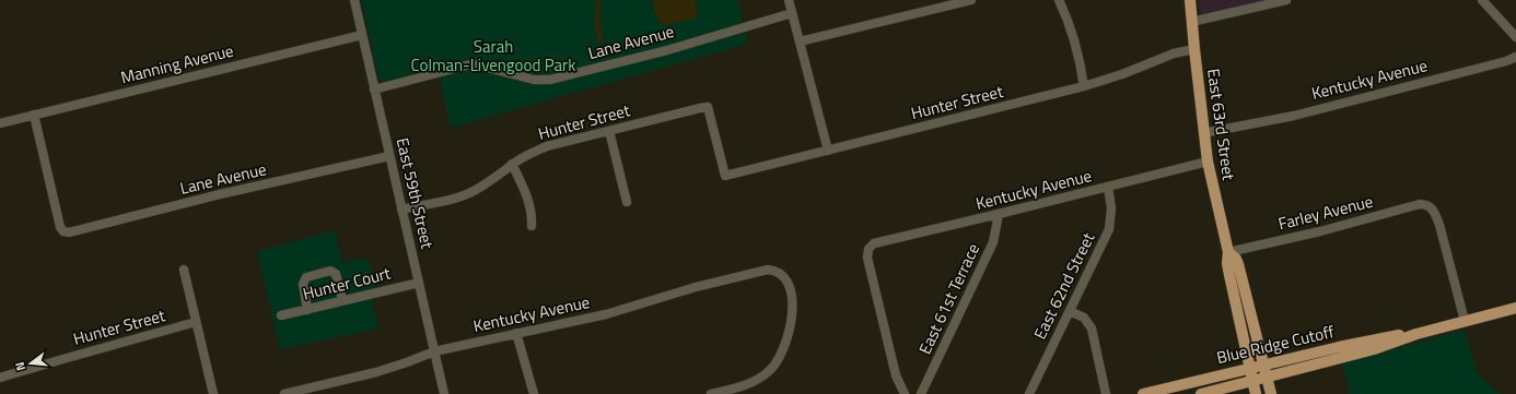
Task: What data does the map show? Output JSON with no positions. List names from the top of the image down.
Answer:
{
  "streets": {
    "main road": ["East 63rd Street", "Blue Ridge Cutoff"],
    "street": [
      "Lane Avenue",
      "Manning Avenue",
      "Kentucky Avenue",
      "Hunter Street",
      "East 59th Street",
      "Farley Avenue",
      "Hunter Court",
      "East 62nd Street",
      "East 61st Terrace"
    ]
  },
  "crossings": [
    ["Lane Avenue", "Manning Avenue"],
    ["Lane Avenue", "East 59th Street"],
    ["Manning Avenue", "East 59th Street"],
    ["Kentucky Avenue", "East 63rd Street"],
    ["Kentucky Avenue", "East 59th Street"],
    ["Kentucky Avenue", "East 62nd Street"],
    ["Kentucky Avenue", "East 61st Terrace"],
    ["Hunter Street", "East 63rd Street"],
    ["Hunter Street", "East 59th Street"],
    ["East 63rd Street", "Farley Avenue"],
    ["East 63rd Street", "Blue Ridge Cutoff"],
    ["East 59th Street", "Hunter Court"],
    ["Farley Avenue", "Blue Ridge Cutoff"]
  ],
  "parks": ["Sarah Colman-Livengood Park"],
  "north": "left"
}
